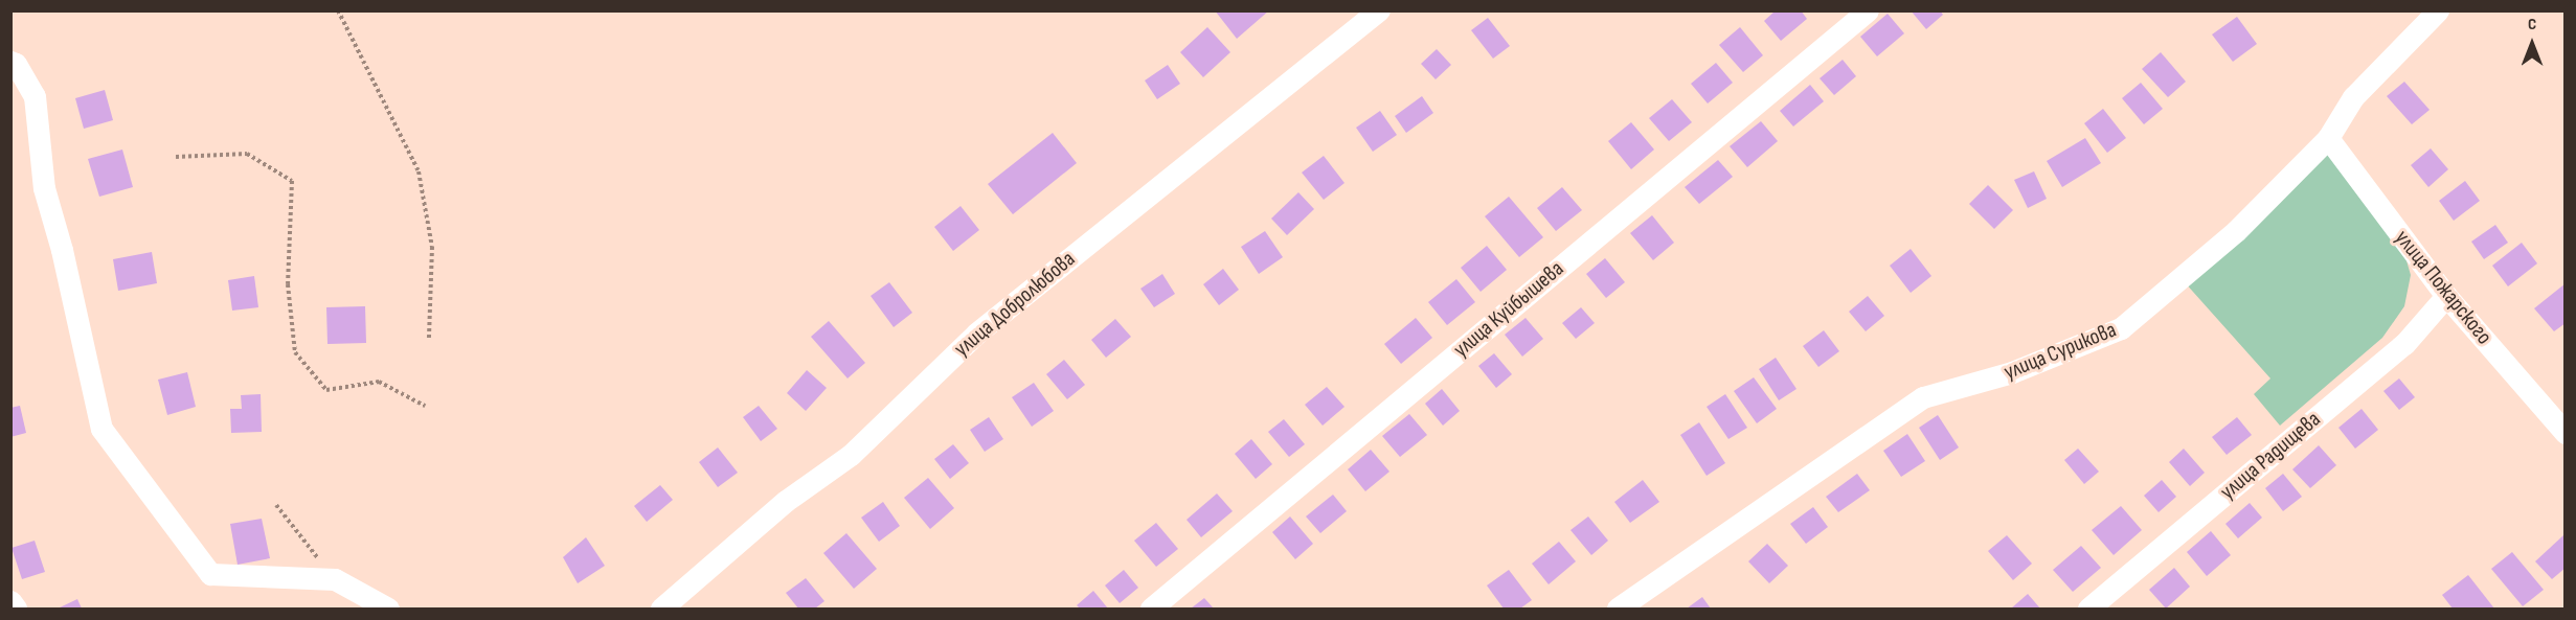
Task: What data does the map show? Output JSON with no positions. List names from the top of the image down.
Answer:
{
  "streets": {
    "street": [
      "улица Пожарского",
      "улица Добролюбова",
      "улица Куйбышева",
      "улица Сурикова",
      "улица Радищева"
    ]
  },
  "crossings": [
    ["улица Пожарского", "улица Сурикова"],
    ["улица Пожарского", "улица Радищева"]
  ],
  "north": "top"
}
